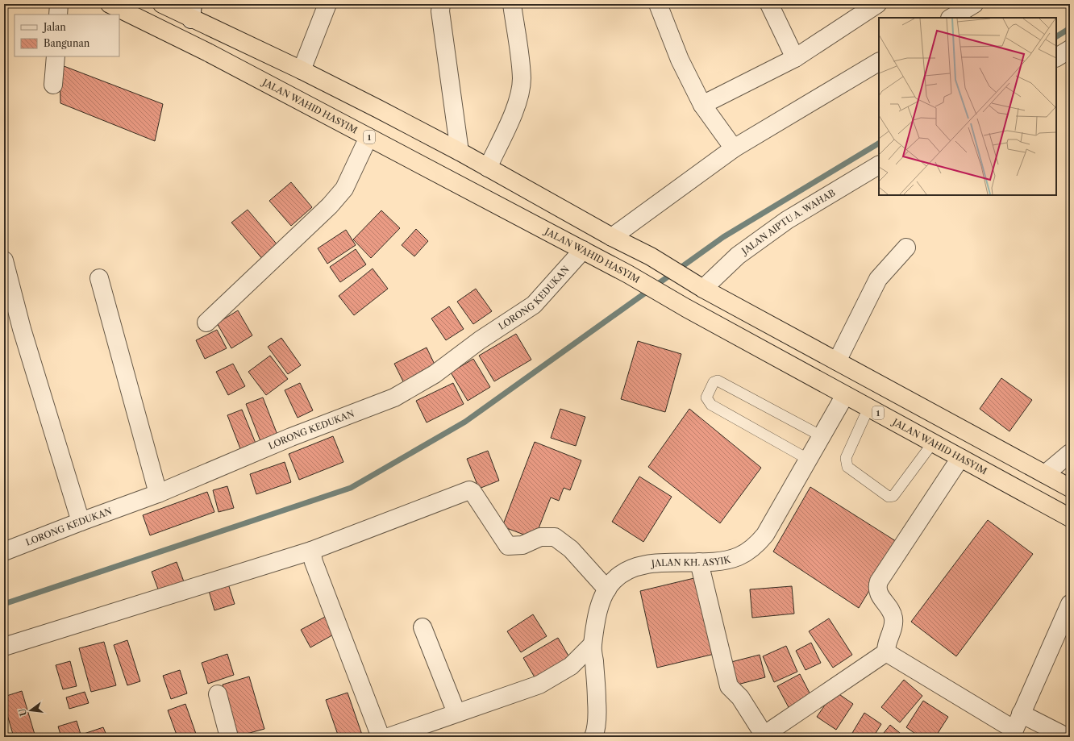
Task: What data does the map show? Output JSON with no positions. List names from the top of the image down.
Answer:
{
  "streets": {
    "highway": ["JALAN WAHID HASYIM", "1"],
    "street": ["JALAN AIPTU A. WAHAB", "LORONG KEDUKAN", "JALAN KH. ASYIK"]
  },
  "crossings": [
    ["JALAN WAHID HASYIM", "LORONG KEDUKAN"],
    ["JALAN WAHID HASYIM", "JALAN KH. ASYIK"]
  ],
  "legend": ["Jalan", "Bangunan"],
  "north": "left"
}
